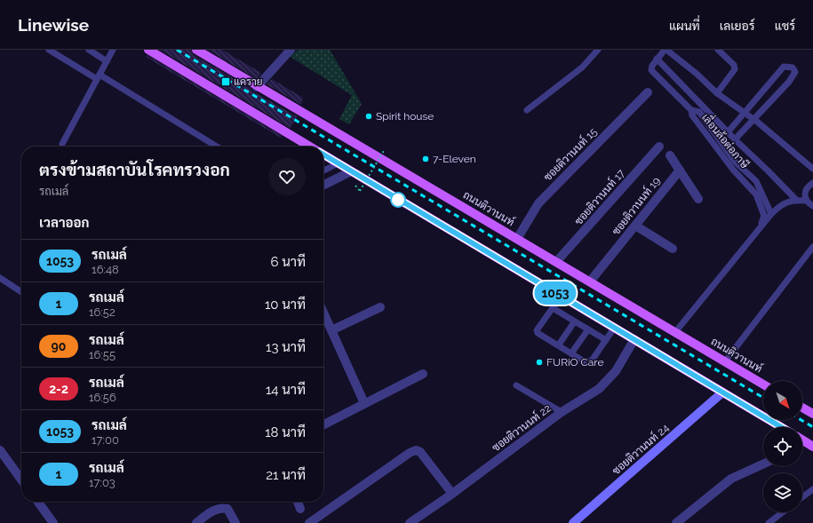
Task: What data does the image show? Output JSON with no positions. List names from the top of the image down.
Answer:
{
  "streets": {
    "main road": ["ถนนติวานนท์"],
    "street": [
      "ซอยติวานนท์ 15",
      "ซอยติวานนท์ 17",
      "ซอยติวานนท์ 19",
      "ซอยติวานนท์ 22",
      "ซอยติวานนท์ 24"
    ],
    "lane": ["เลื่อนล้อต่อภาษี"]
  },
  "crossings": [
    ["ซอยติวานนท์ 15", "ถนนติวานนท์"],
    ["ซอยติวานนท์ 17", "ถนนติวานนท์"],
    ["ซอยติวานนท์ 19", "ถนนติวานนท์"]
  ],
  "places": {
    "transit": ["แคราย"],
    "other": ["Spirit house", "7-Eleven", "FURiO Care"]
  },
  "lines": ["bus line 1053"],
  "north": "bottom right",
  "page": {
    "header": "Linewise",
    "nav": ["แผนที่", "เลเยอร์", "แชร์"],
    "on_map": "1053",
    "heading": [
      ["ตรงข้ามสถาบันโรคทรวงอก", "รถเมล์"],
      "เวลาออก"
    ],
    "list": [
      {
        "mark": "1053",
        "name": "รถเมล์",
        "note": "16:48",
        "value": "6 นาที"
      },
      {
        "mark": "1",
        "name": "รถเมล์",
        "note": "16:52",
        "value": "10 นาที"
      },
      {
        "mark": "90",
        "name": "รถเมล์",
        "note": "16:55",
        "value": "13 นาที"
      },
      {
        "mark": "2-2",
        "name": "รถเมล์",
        "note": "16:56",
        "value": "14 นาที"
      },
      {
        "mark": "1053",
        "name": "รถเมล์",
        "note": "17:00",
        "value": "18 นาที"
      },
      {
        "mark": "1",
        "name": "รถเมล์",
        "note": "17:03",
        "value": "21 นาที"
      }
    ]
  }
}
